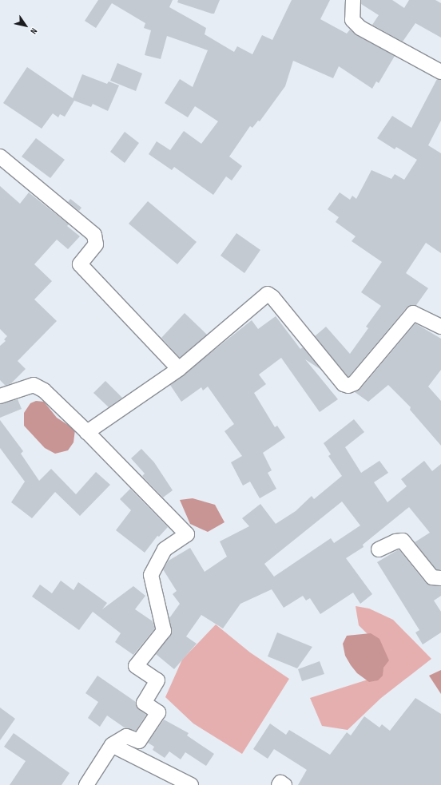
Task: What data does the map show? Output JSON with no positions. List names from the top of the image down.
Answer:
{
  "north": "bottom right"
}
